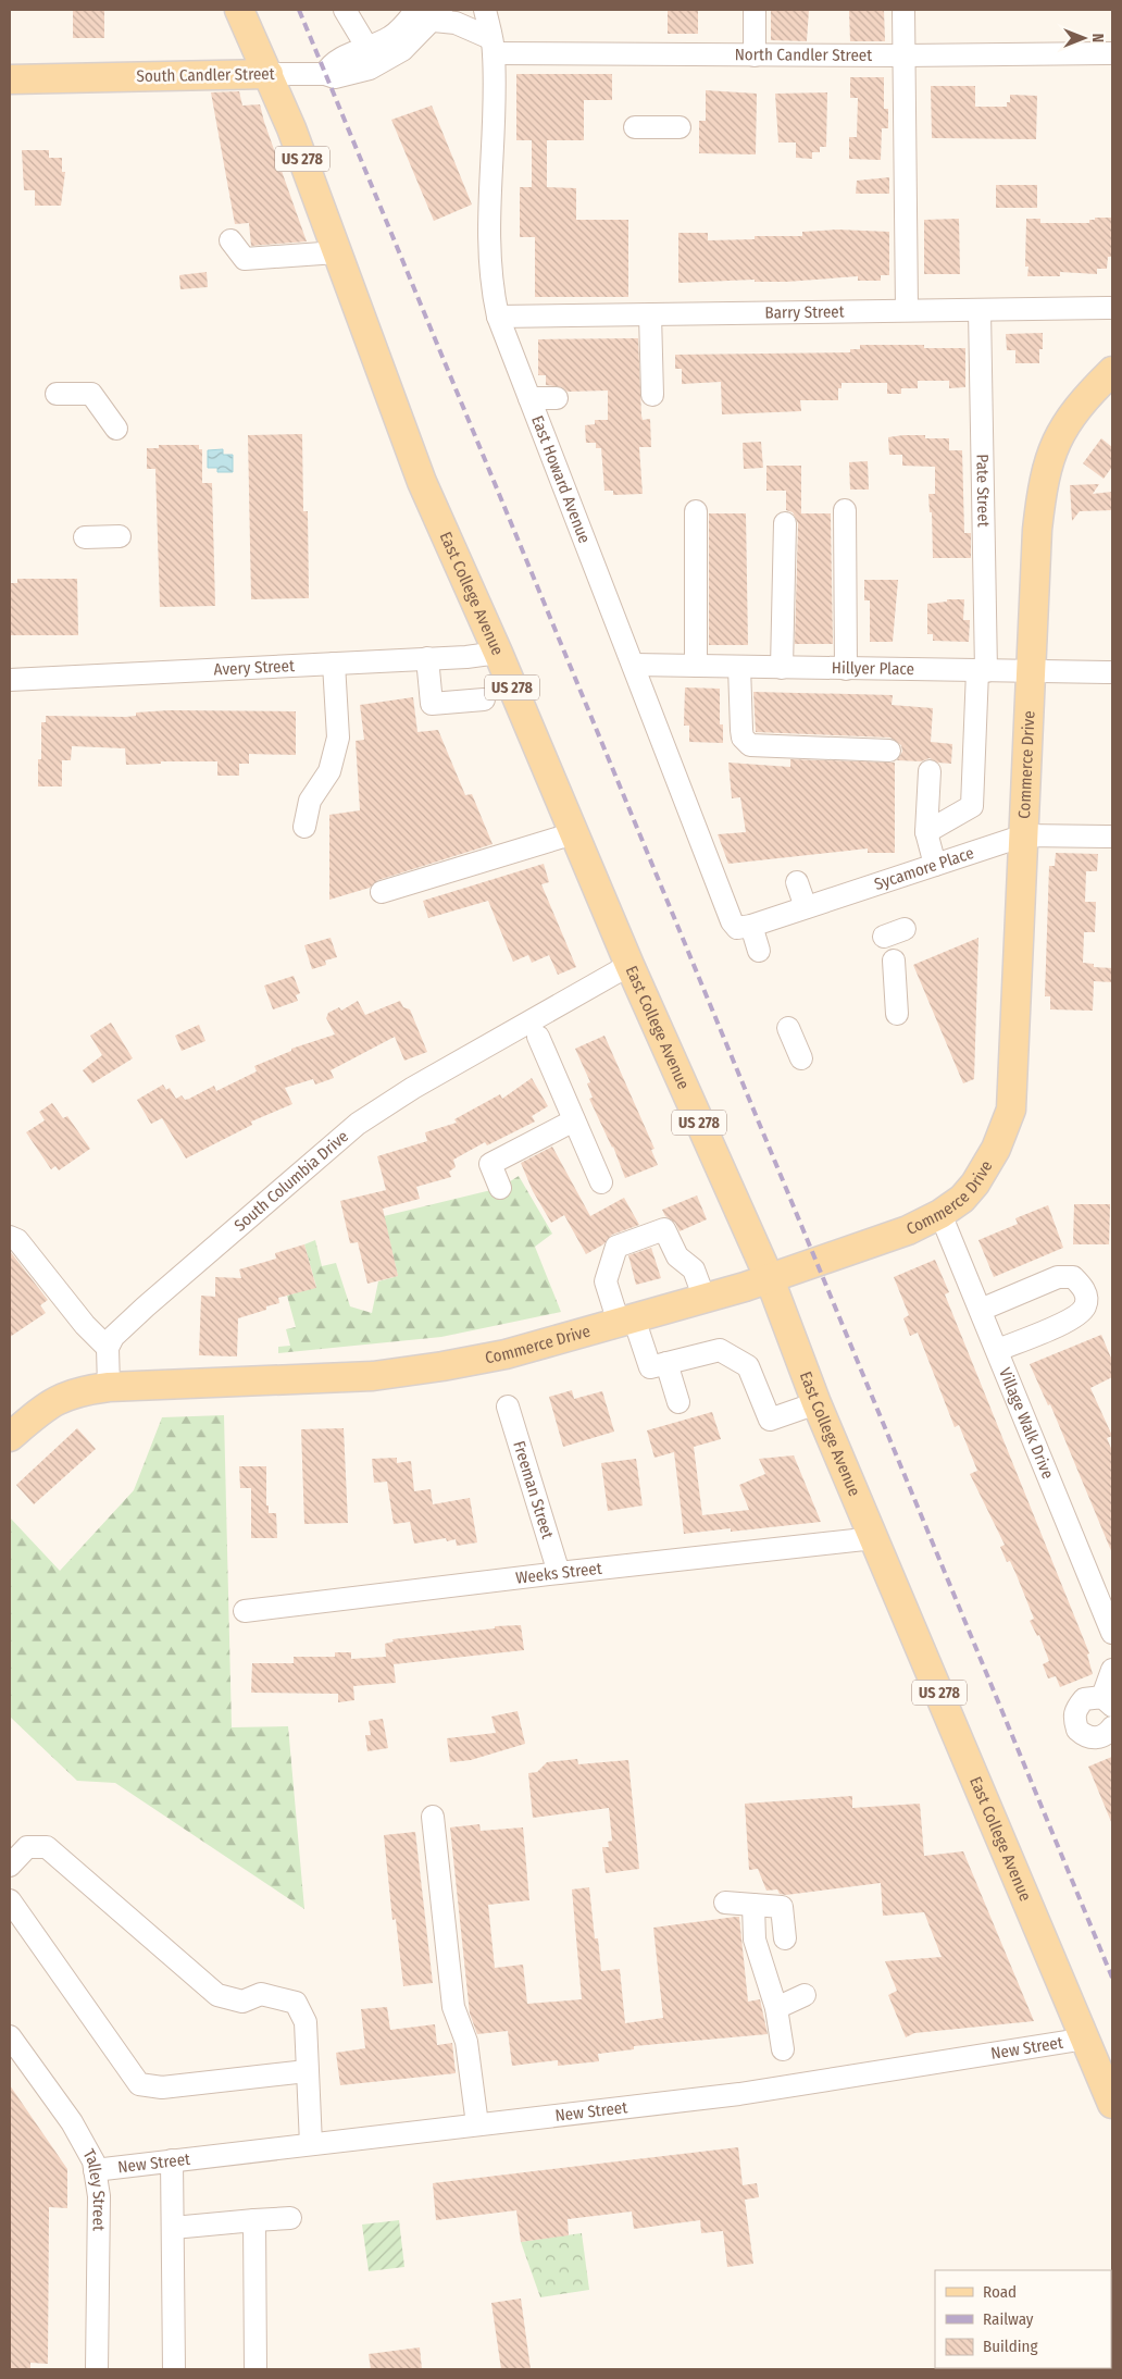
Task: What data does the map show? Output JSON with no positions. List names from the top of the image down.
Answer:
{
  "streets": {
    "main road": [
      "South Candler Street",
      "US 278",
      "East College Avenue",
      "Commerce Drive"
    ],
    "street": [
      "North Candler Street",
      "Barry Street",
      "East Howard Avenue",
      "Pate Street",
      "Avery Street",
      "Hillyer Place",
      "Sycamore Place",
      "South Columbia Drive",
      "Village Walk Drive",
      "Freeman Street",
      "Weeks Street",
      "New Street",
      "Talley Street"
    ]
  },
  "crossings": [
    ["North Candler Street", "East Howard Avenue"],
    ["South Candler Street", "East College Avenue"],
    ["Barry Street", "East Howard Avenue"],
    ["Barry Street", "Pate Street"],
    ["East Howard Avenue", "Hillyer Place"],
    ["East Howard Avenue", "Sycamore Place"],
    ["Pate Street", "Hillyer Place"],
    ["East College Avenue", "Avery Street"],
    ["East College Avenue", "Commerce Drive"],
    ["East College Avenue", "South Columbia Drive"],
    ["East College Avenue", "Weeks Street"],
    ["East College Avenue", "New Street"],
    ["Hillyer Place", "Commerce Drive"],
    ["Commerce Drive", "Sycamore Place"],
    ["Commerce Drive", "Village Walk Drive"],
    ["Freeman Street", "Weeks Street"],
    ["New Street", "Talley Street"]
  ],
  "legend": ["Road", "Railway", "Building"],
  "north": "right"
}
